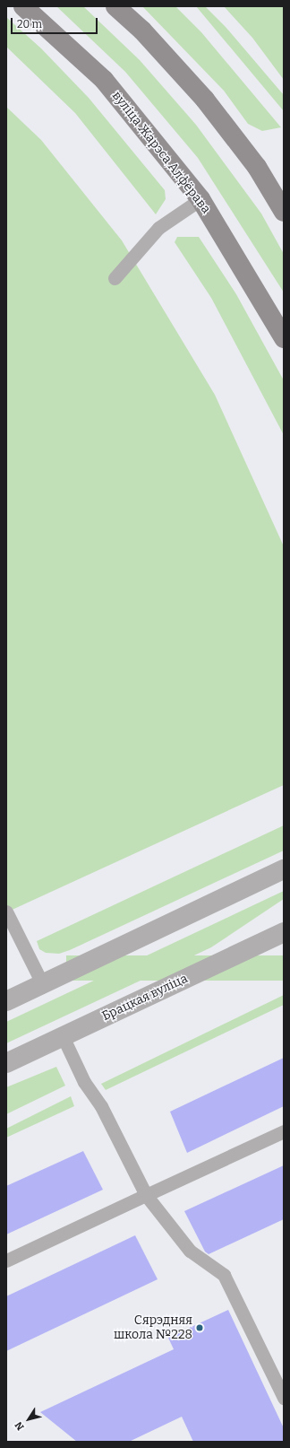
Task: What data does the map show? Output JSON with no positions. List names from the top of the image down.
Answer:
{
  "streets": {
    "main road": ["вуліца Жарэса Алфёрава"],
    "street": ["Брацкая вуліца"]
  },
  "places": ["Сярэдняя школа №228"],
  "scale_bar": "20 m",
  "north": "bottom left"
}
